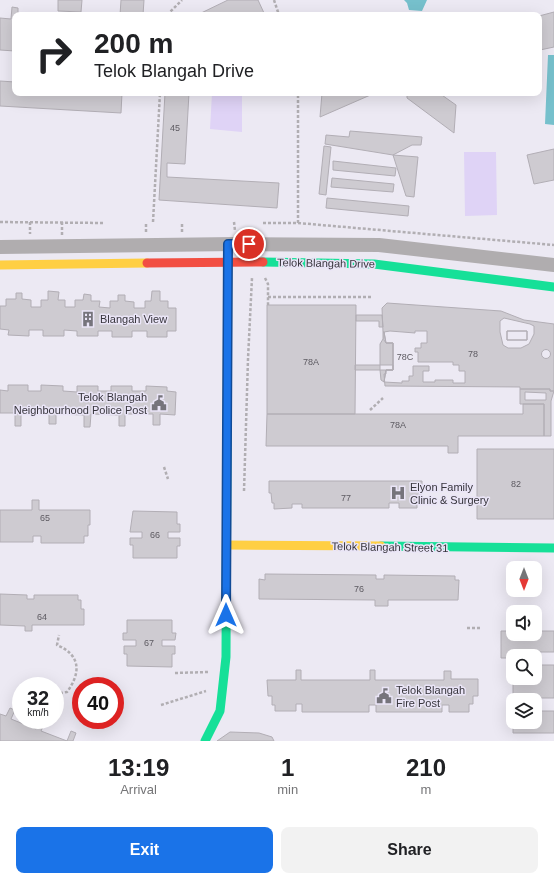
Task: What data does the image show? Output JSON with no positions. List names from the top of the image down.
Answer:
{
  "streets": {
    "street": ["Telok Blangah Drive", "Telok Blangah Street 31"]
  },
  "places": {
    "building": ["Blangah View"],
    "public building": ["Telok Blangah Neighbourhood Police Post", "Telok Blangah Fire Post"],
    "hospital": ["Elyon Family Clinic & Surgery"]
  },
  "house_numbers": [
    "45",
    "78",
    "78C",
    "78A",
    "78A",
    "82",
    "77",
    "65",
    "66",
    "76",
    "64",
    "67"
  ],
  "north": "bottom",
  "page": {
    "turn": ["200 m", "Telok Blangah Drive"],
    "speed": "32 km/h",
    "limit": "40",
    "eta": [
      "13:19",
      "Arrival",
      "1",
      "min",
      "210",
      "m"
    ],
    "buttons": ["Exit", "Share"]
  }
}
